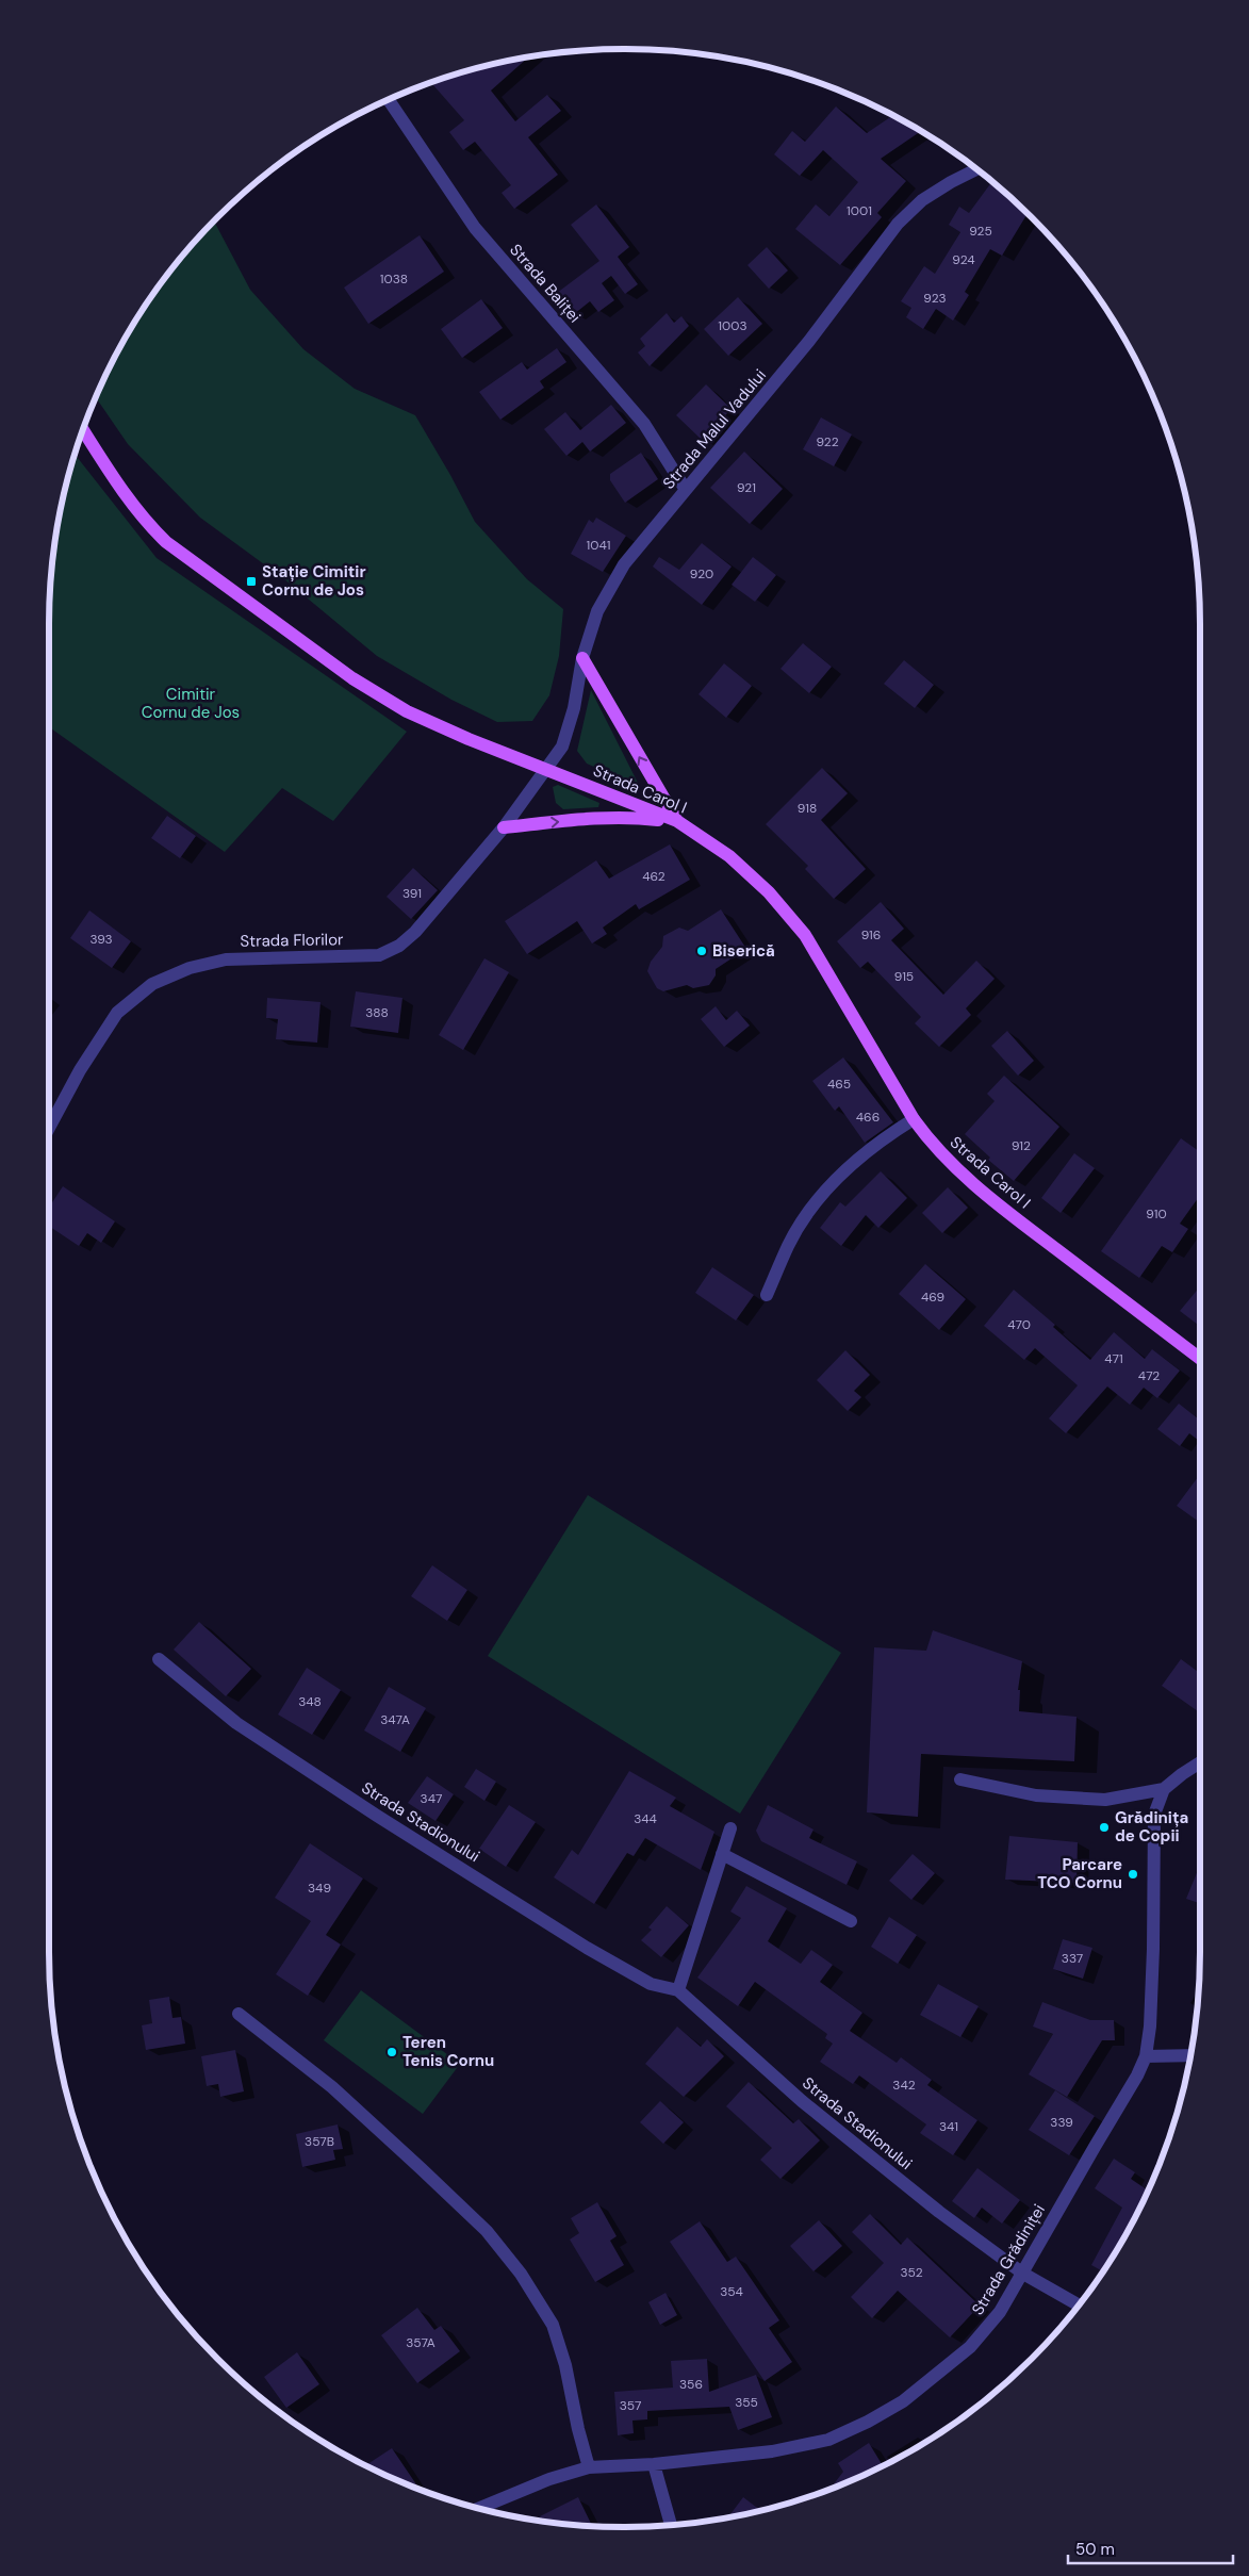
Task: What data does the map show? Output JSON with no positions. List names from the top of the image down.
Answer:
{
  "streets": {
    "main road": ["Strada Carol I"],
    "street": [
      "Strada Baliței",
      "Strada Malul Vadului",
      "Strada Florilor",
      "Strada Stadionului",
      "Strada Grădiniței"
    ]
  },
  "crossings": [
    ["Strada Baliței", "Strada Malul Vadului"],
    ["Strada Malul Vadului", "Strada Carol I"],
    ["Strada Malul Vadului", "Strada Florilor"],
    ["Strada Carol I", "Strada Florilor"],
    ["Strada Stadionului", "Strada Grădiniței"]
  ],
  "parks": ["Cimitir Cornu de Jos"],
  "places": {
    "transit": ["Stație Cimitir Cornu de Jos"],
    "other": [
      "Biserică",
      "Grădinița de Copii",
      "Parcare TCO Cornu",
      "Teren Tenis Cornu"
    ]
  },
  "house_numbers": [
    "1001",
    "925",
    "924",
    "1038",
    "923",
    "1003",
    "922",
    "921",
    "1041",
    "920",
    "918",
    "462",
    "391",
    "916",
    "393",
    "915",
    "388",
    "465",
    "466",
    "912",
    "910",
    "469",
    "470",
    "471",
    "472",
    "348",
    "347A",
    "347",
    "344",
    "349",
    "337",
    "342",
    "339",
    "341",
    "357B",
    "352",
    "354",
    "357A",
    "356",
    "355",
    "357"
  ],
  "scale_bar": "50 m"
}
